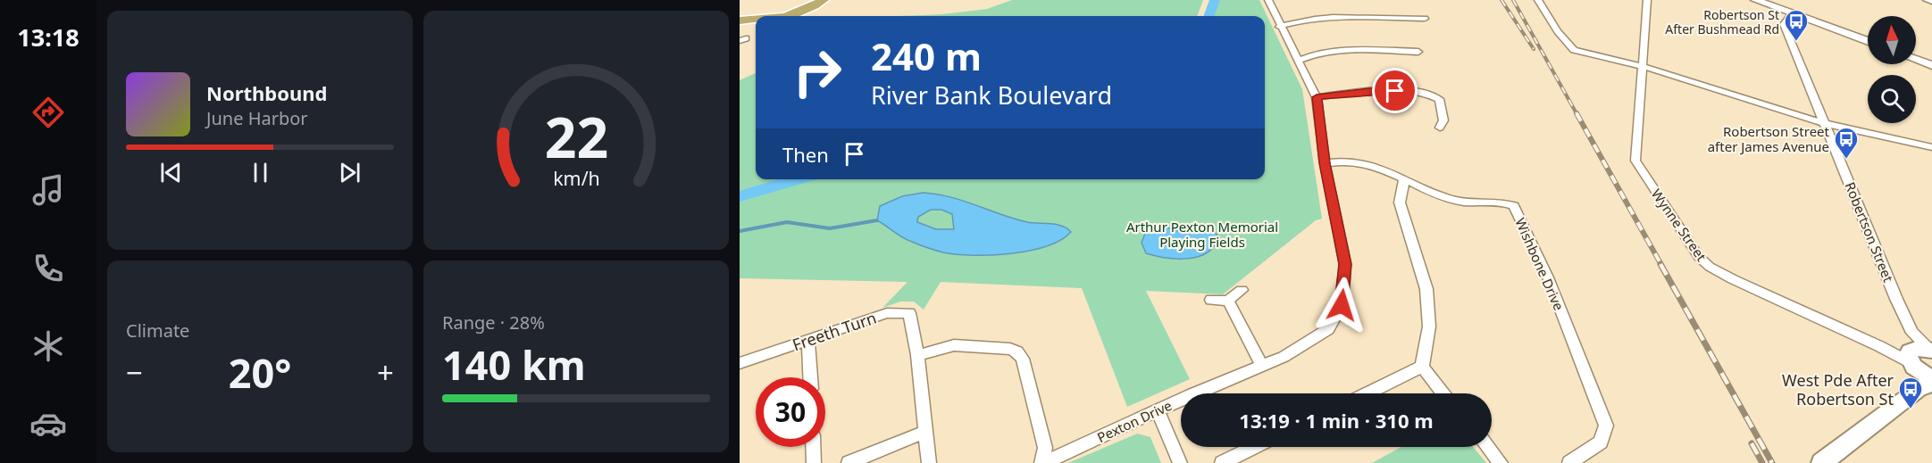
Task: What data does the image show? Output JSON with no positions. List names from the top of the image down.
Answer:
{
  "streets": {
    "street": [
      "Wynne Street",
      "Robertson Street",
      "Wishbone Drive",
      "Freeth Turn",
      "Pexton Drive"
    ]
  },
  "crossings": [
    ["Wynne Street", "Robertson Street"],
    ["Wishbone Drive", "Pexton Drive"]
  ],
  "parks": ["Arthur Pexton Memorial Playing Fields"],
  "places": {
    "bus stop": ["Robertson St After Bushmead Rd", "Robertson Street after James Avenue", "West Pde After Robertson St"]
  },
  "north": "top",
  "page": {
    "tabs": "13:18",
    "turn": ["240 m", "River Bank Boulevard"],
    "song": ["Northbound", "June Harbor"],
    "then": "Then",
    "tile": [
      "Climate",
      ["Range · 28%", "140 km"]
    ],
    "heat": ["−", "20°", "+"],
    "limit": "30",
    "trip": "13:19 · 1 min · 310 m",
    "gauge": ["22", "km/h"]
  }
}
